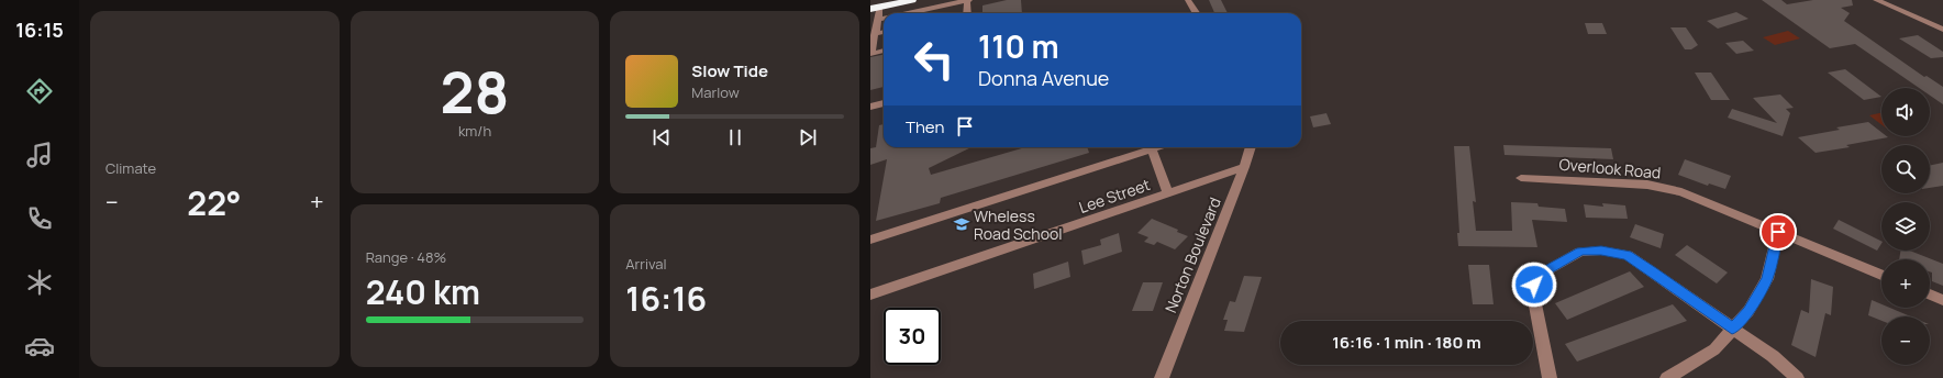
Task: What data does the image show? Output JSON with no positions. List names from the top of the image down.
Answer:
{
  "streets": {
    "street": ["Overlook Road", "Lee Street", "Norton Boulevard"]
  },
  "crossings": [
    ["Lee Street", "Norton Boulevard"]
  ],
  "places": {
    "school or university": ["Wheless Road School"]
  },
  "page": {
    "tabs": "16:15",
    "tile": [
      "Climate",
      ["28", "km/h"],
      ["Range · 48%", "240 km"],
      ["Arrival", "16:16"]
    ],
    "turn": ["110 m", "Donna Avenue"],
    "song": ["Slow Tide", "Marlow"],
    "map_buttons": ["+", "−"],
    "then": "Then",
    "heat": ["−", "22°", "+"],
    "limit": "30",
    "trip": "16:16 · 1 min · 180 m"
  }
}
